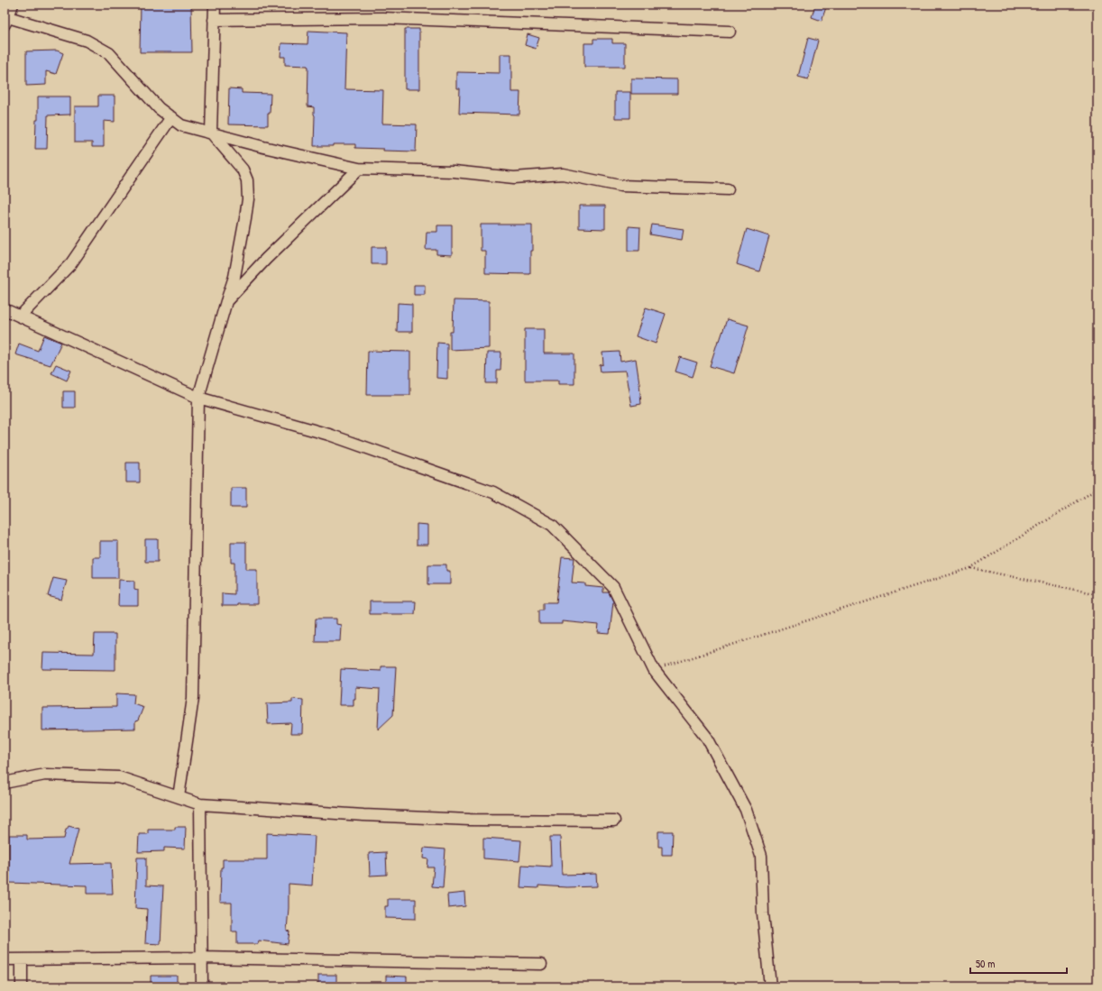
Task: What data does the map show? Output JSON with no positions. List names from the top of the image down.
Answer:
{
  "scale_bar": "50 m"
}
